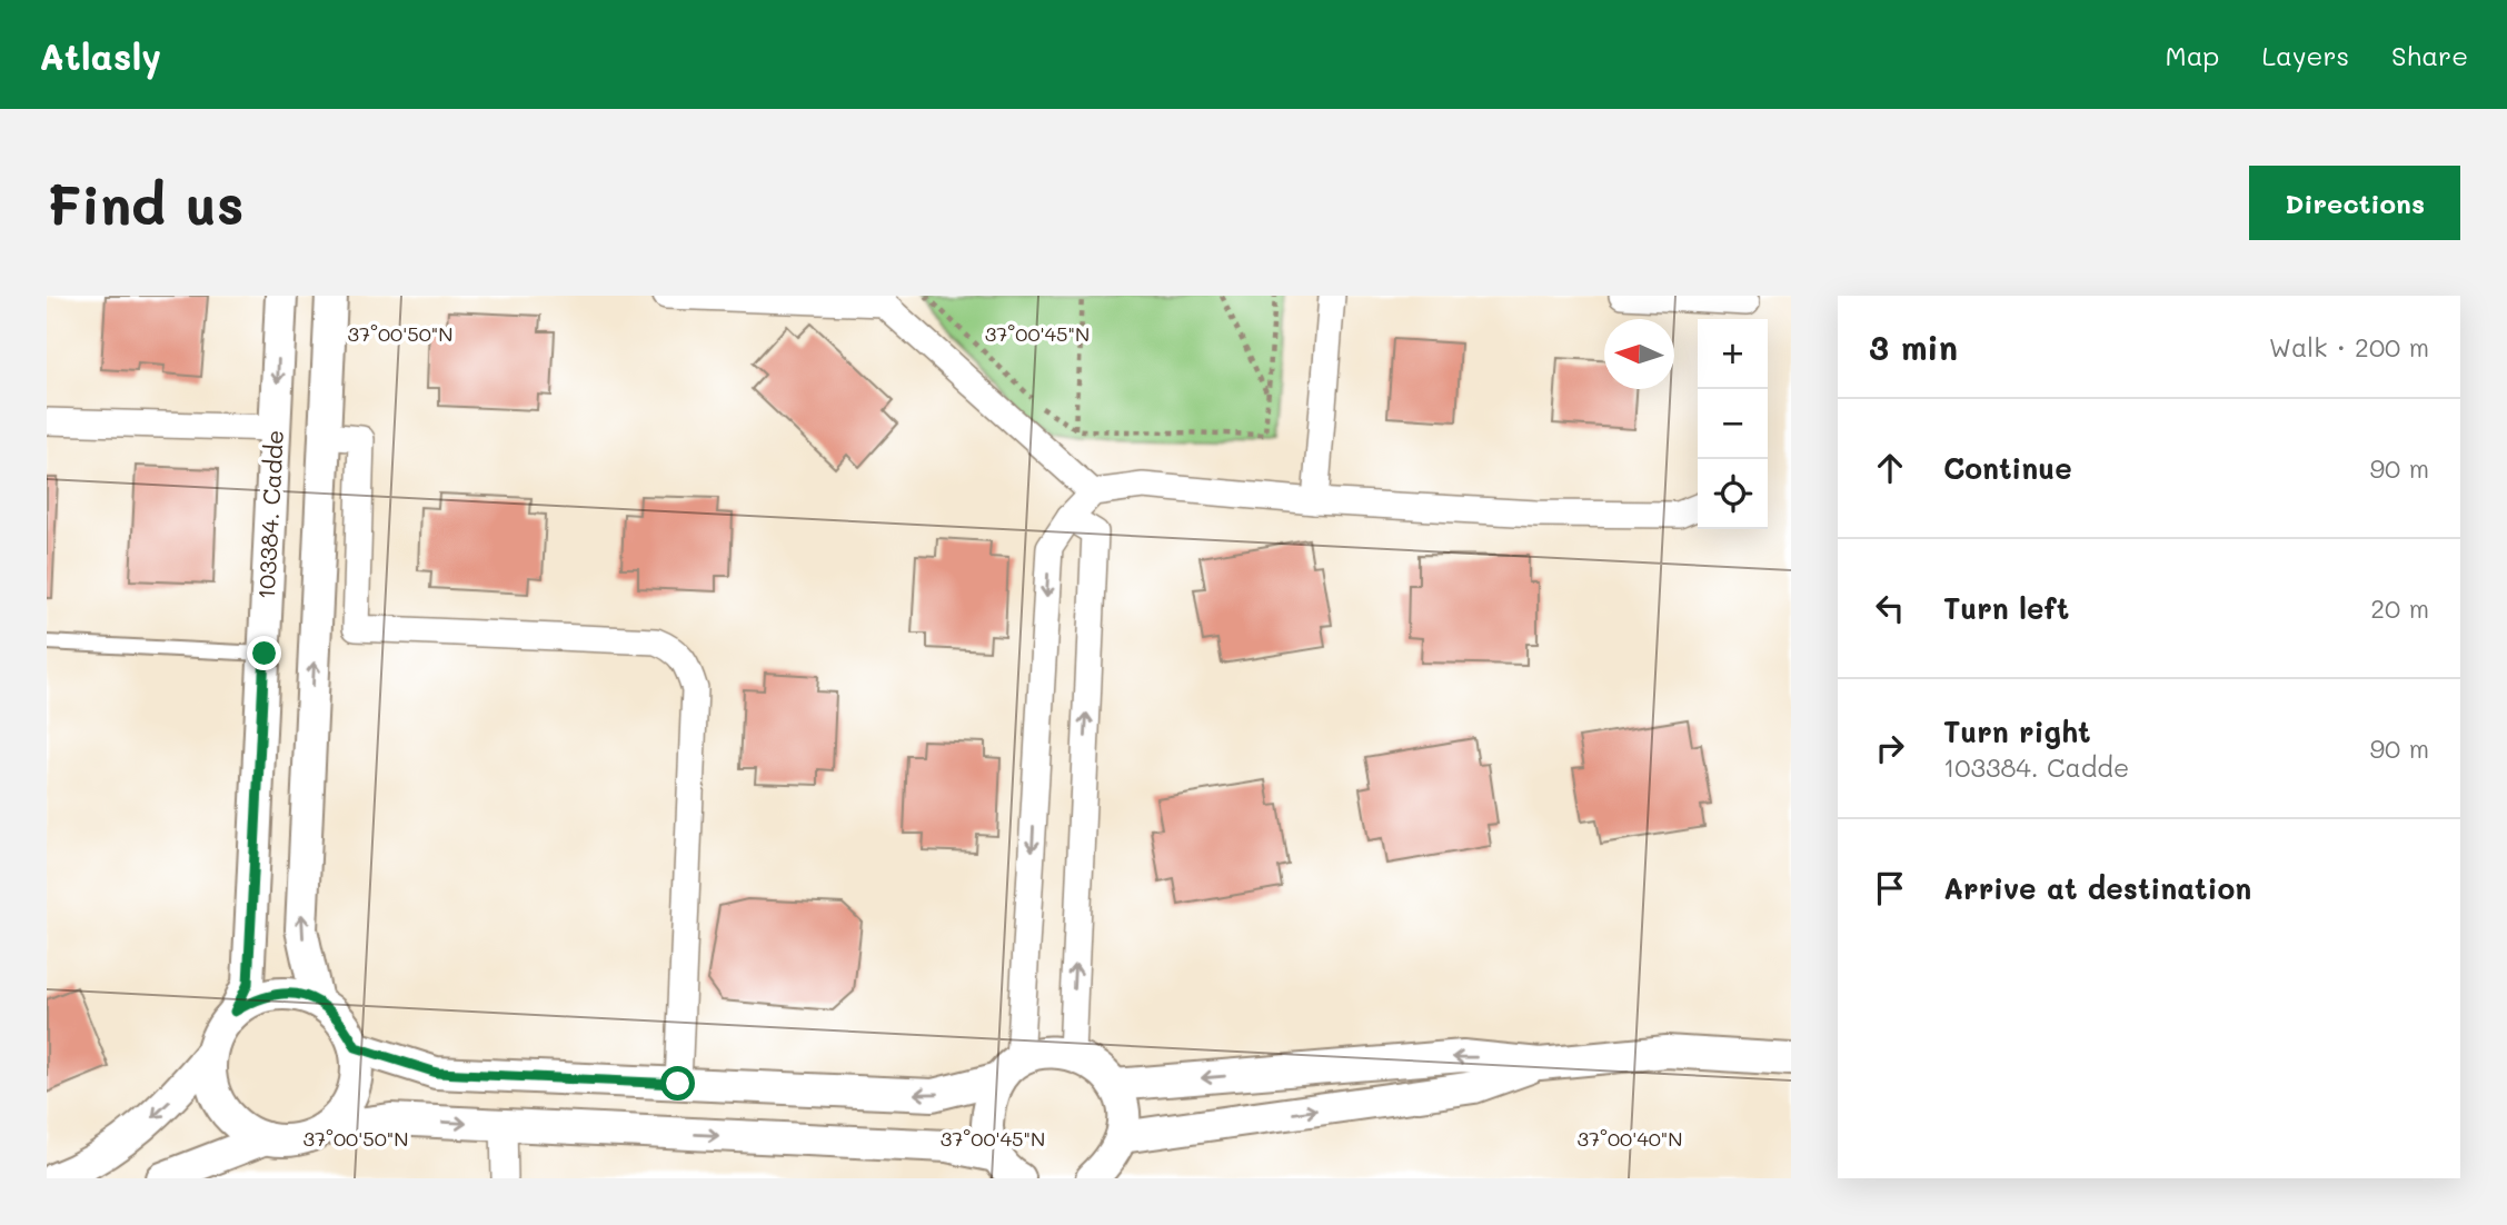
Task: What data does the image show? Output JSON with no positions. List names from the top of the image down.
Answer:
{
  "streets": {
    "street": ["103384. Cadde"]
  },
  "north": "left",
  "page": {
    "header": "Atlasly",
    "nav": ["Map", "Layers", "Share"],
    "buttons": "Directions",
    "title": "Find us",
    "heading": ["3 min", "Walk · 200 m"],
    "map_buttons": ["+", "−"],
    "list": [
      ["Continue", "90 m"],
      ["Turn left", "20 m"],
      ["Turn right", "103384. Cadde", "90 m"],
      "Arrive at destination"
    ]
  },
  "coordinates": ["37°00'50\"N", "37°00'45\"N", "37°00'40\"N"]
}
